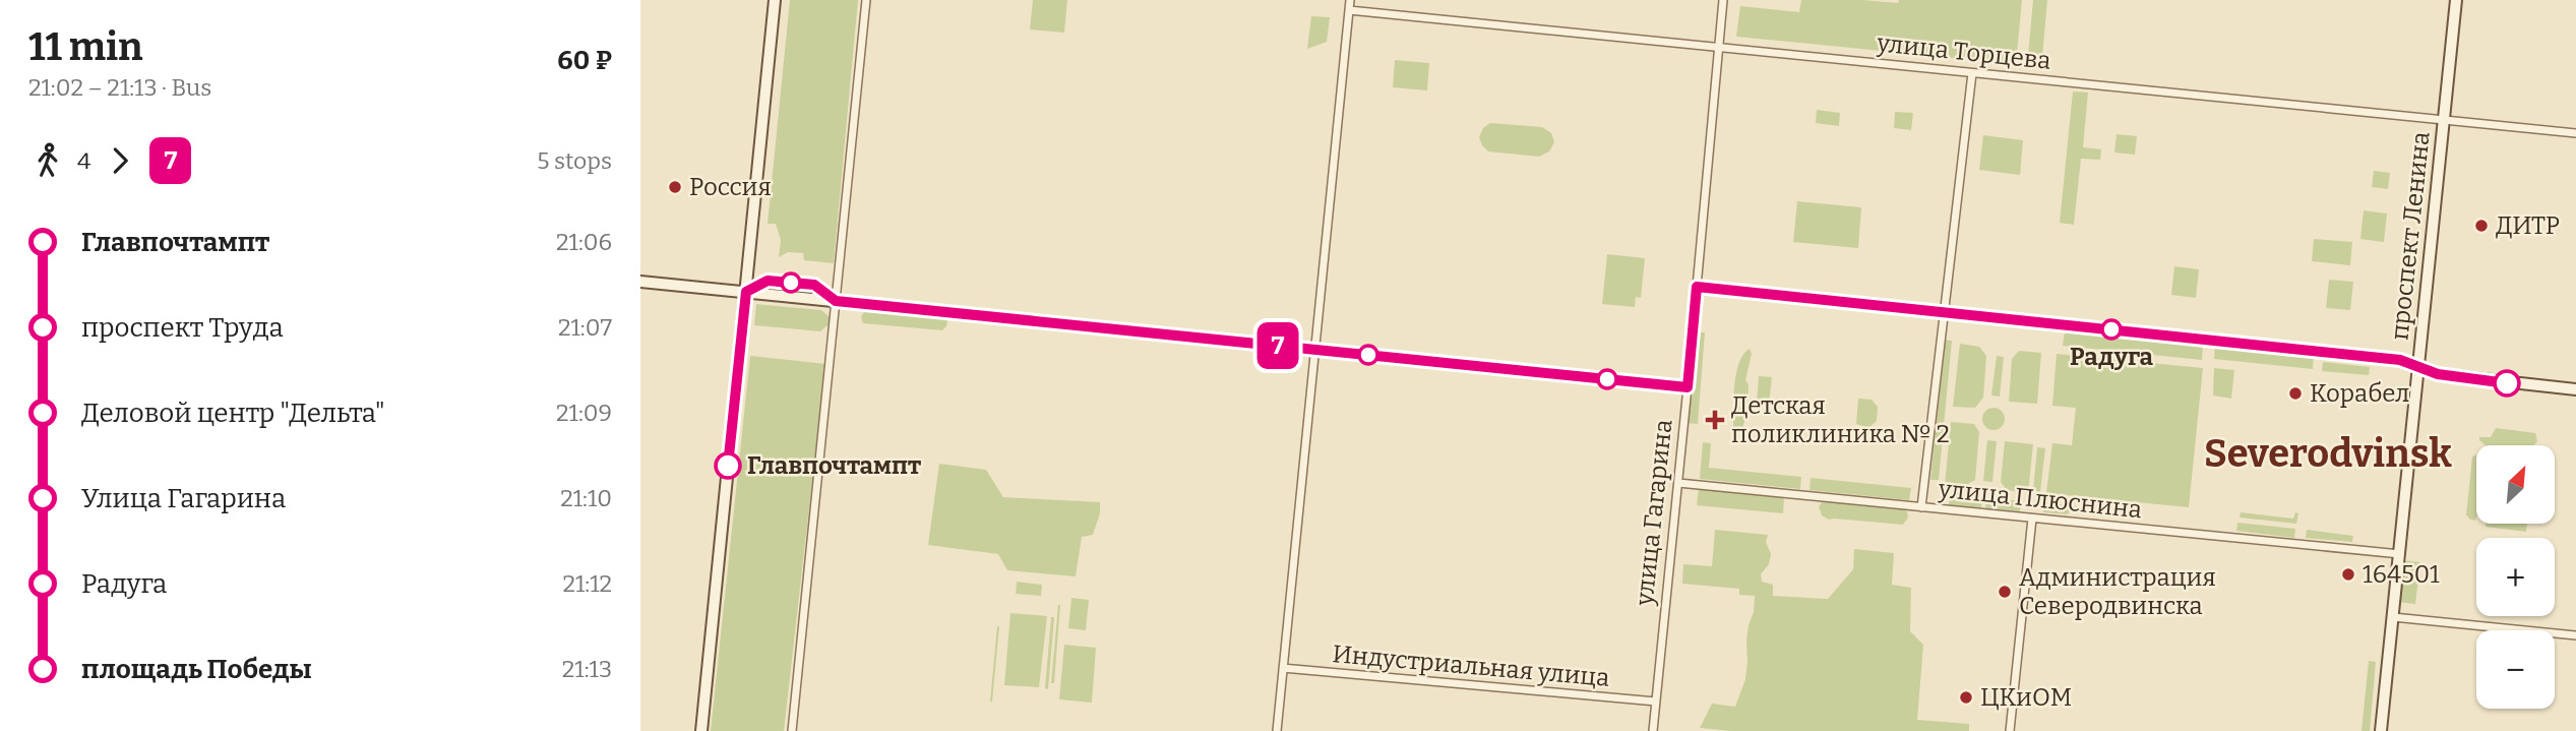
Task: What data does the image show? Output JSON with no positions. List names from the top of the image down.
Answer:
{
  "streets": {
    "street": [
      "улица Торцева",
      "проспект Ленина",
      "улица Плюснина",
      "улица Гагарина",
      "Индустриальная улица"
    ]
  },
  "crossings": [
    ["улица Торцева", "проспект Ленина"],
    ["улица Торцева", "улица Гагарина"],
    ["проспект Ленина", "улица Плюснина"],
    ["улица Плюснина", "улица Гагарина"],
    ["улица Гагарина", "Индустриальная улица"]
  ],
  "districts": ["Severodvinsk"],
  "places": {
    "other": [
      "Россия",
      "ДИТР",
      "Радуга",
      "Корабел",
      "Главпочтампт",
      "164501",
      "Администрация Северодвинска",
      "ЦКиОМ"
    ],
    "health": ["Детская поликлиника № 2"]
  },
  "lines": ["bus line 7"],
  "north": "top right",
  "page": {
    "heading": ["11 min", "21:02 – 21:13 · Bus", "60 ₽"],
    "on_map": "7",
    "legs": ["4", "7", "5 stops"],
    "list": [
      {
        "name": "Главпочтампт",
        "value": "21:06"
      },
      {
        "name": "проспект Труда",
        "value": "21:07"
      },
      {
        "name": "Деловой центр \"Дельта\"",
        "value": "21:09"
      },
      {
        "name": "Улица Гагарина",
        "value": "21:10"
      },
      {
        "name": "Радуга",
        "value": "21:12"
      },
      {
        "name": "площадь Победы",
        "value": "21:13"
      }
    ],
    "map_buttons": ["+", "−"]
  }
}
